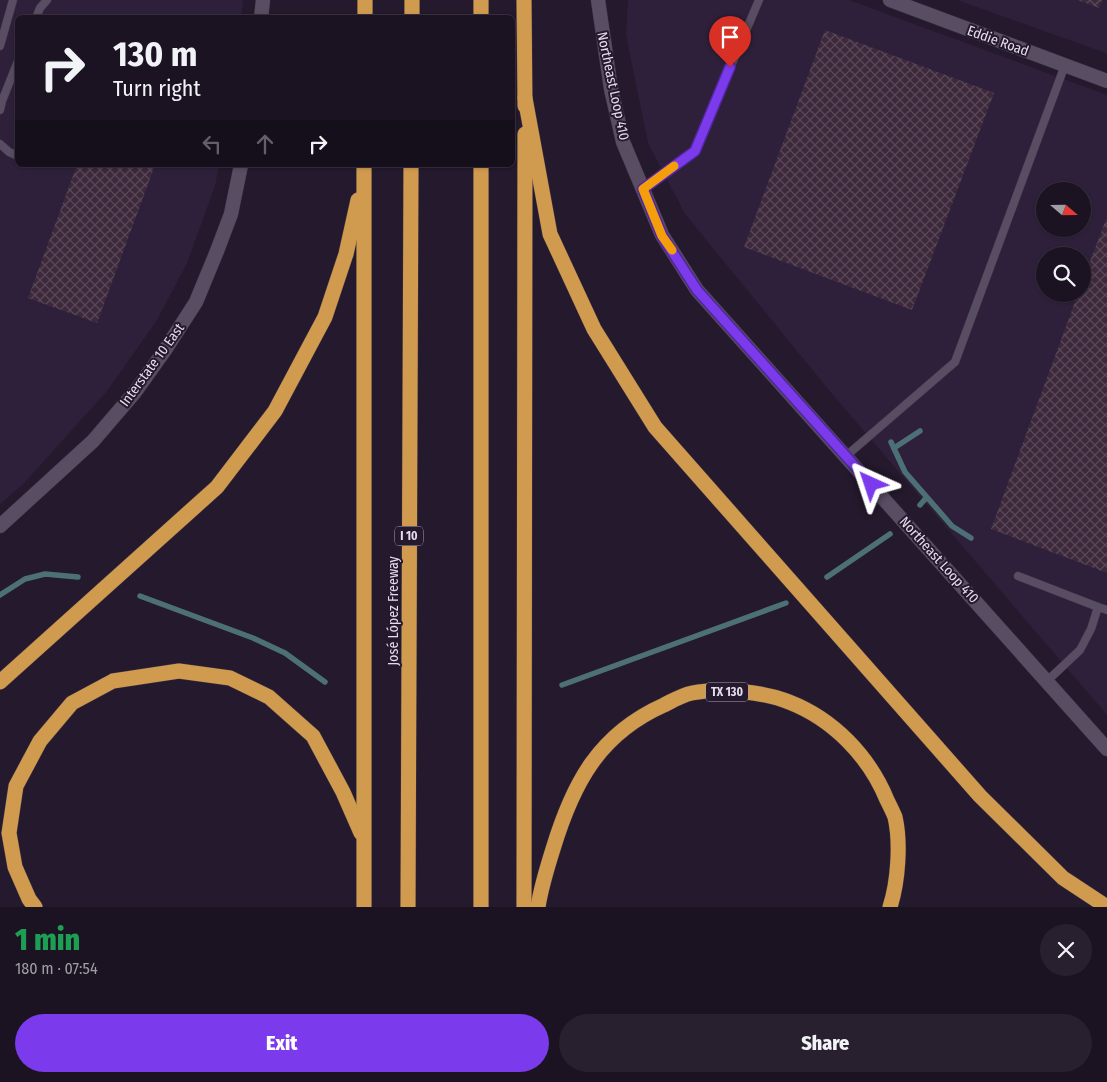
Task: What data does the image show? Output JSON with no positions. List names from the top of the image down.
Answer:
{
  "streets": {
    "highway": ["I 10", "José López Freeway", "TX 130"],
    "main road": ["Eddie Road", "Northeast Loop 410", "Interstate 10 East"]
  },
  "north": "right",
  "page": {
    "turn": ["130 m", "Turn right"],
    "heading": ["1 min", "180 m · 07:54"],
    "buttons": ["Exit", "Share"]
  }
}
